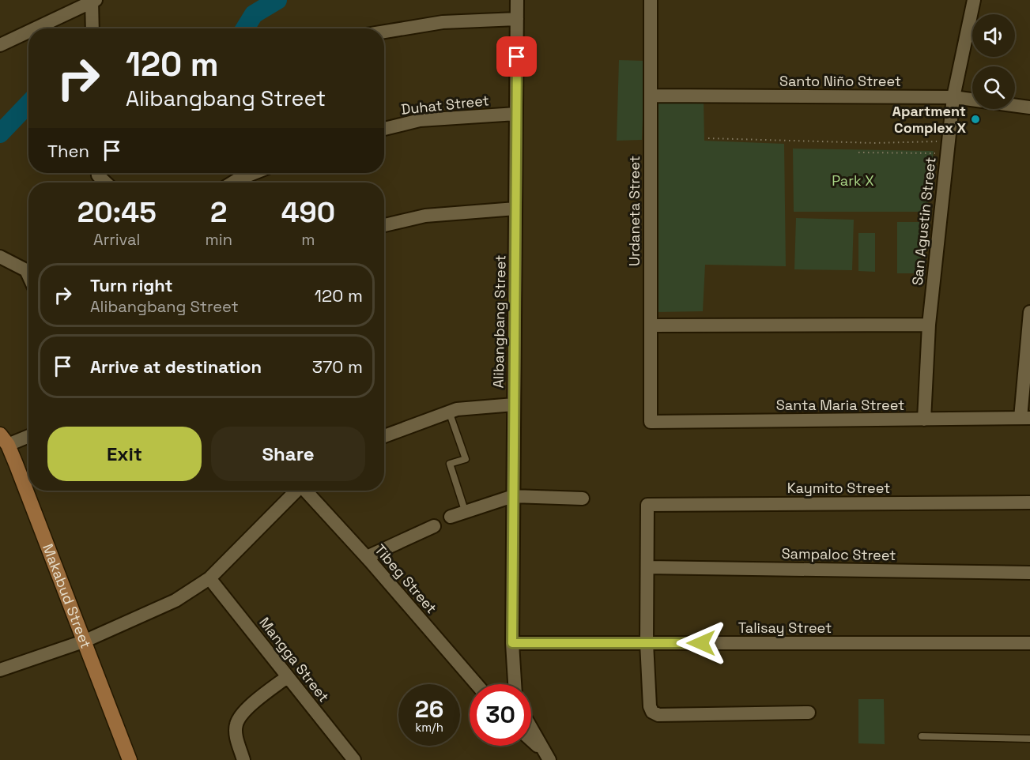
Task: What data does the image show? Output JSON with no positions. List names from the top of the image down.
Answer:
{
  "streets": {
    "street": [
      "Santo Niño Street",
      "Duhat Street",
      "Urdaneta Street",
      "San Agustin Street",
      "Alibangbang Street",
      "Santa Maria Street",
      "Kaymito Street",
      "Sampaloc Street",
      "Tibeg Street",
      "Makabud Street",
      "Talisay Street",
      "Mangga Street"
    ]
  },
  "crossings": [
    ["Santo Niño Street", "Urdaneta Street"],
    ["Santo Niño Street", "San Agustin Street"],
    ["Duhat Street", "Alibangbang Street"],
    ["Urdaneta Street", "Santa Maria Street"],
    ["San Agustin Street", "Santa Maria Street"],
    ["Alibangbang Street", "Talisay Street"],
    ["Kaymito Street", "Sampaloc Street"]
  ],
  "parks": ["Park X"],
  "places": ["Apartment Complex X"],
  "page": {
    "turn": ["120 m", "Alibangbang Street"],
    "then": "Then",
    "eta": [
      "20:45",
      "Arrival",
      "2",
      "min",
      "490",
      "m"
    ],
    "list": [
      {
        "name": "Turn right",
        "note": "Alibangbang Street",
        "value": "120 m"
      },
      {
        "name": "Arrive at destination",
        "value": "370 m"
      }
    ],
    "buttons": ["Exit", "Share"],
    "speed": "26 km/h",
    "limit": "30"
  }
}
